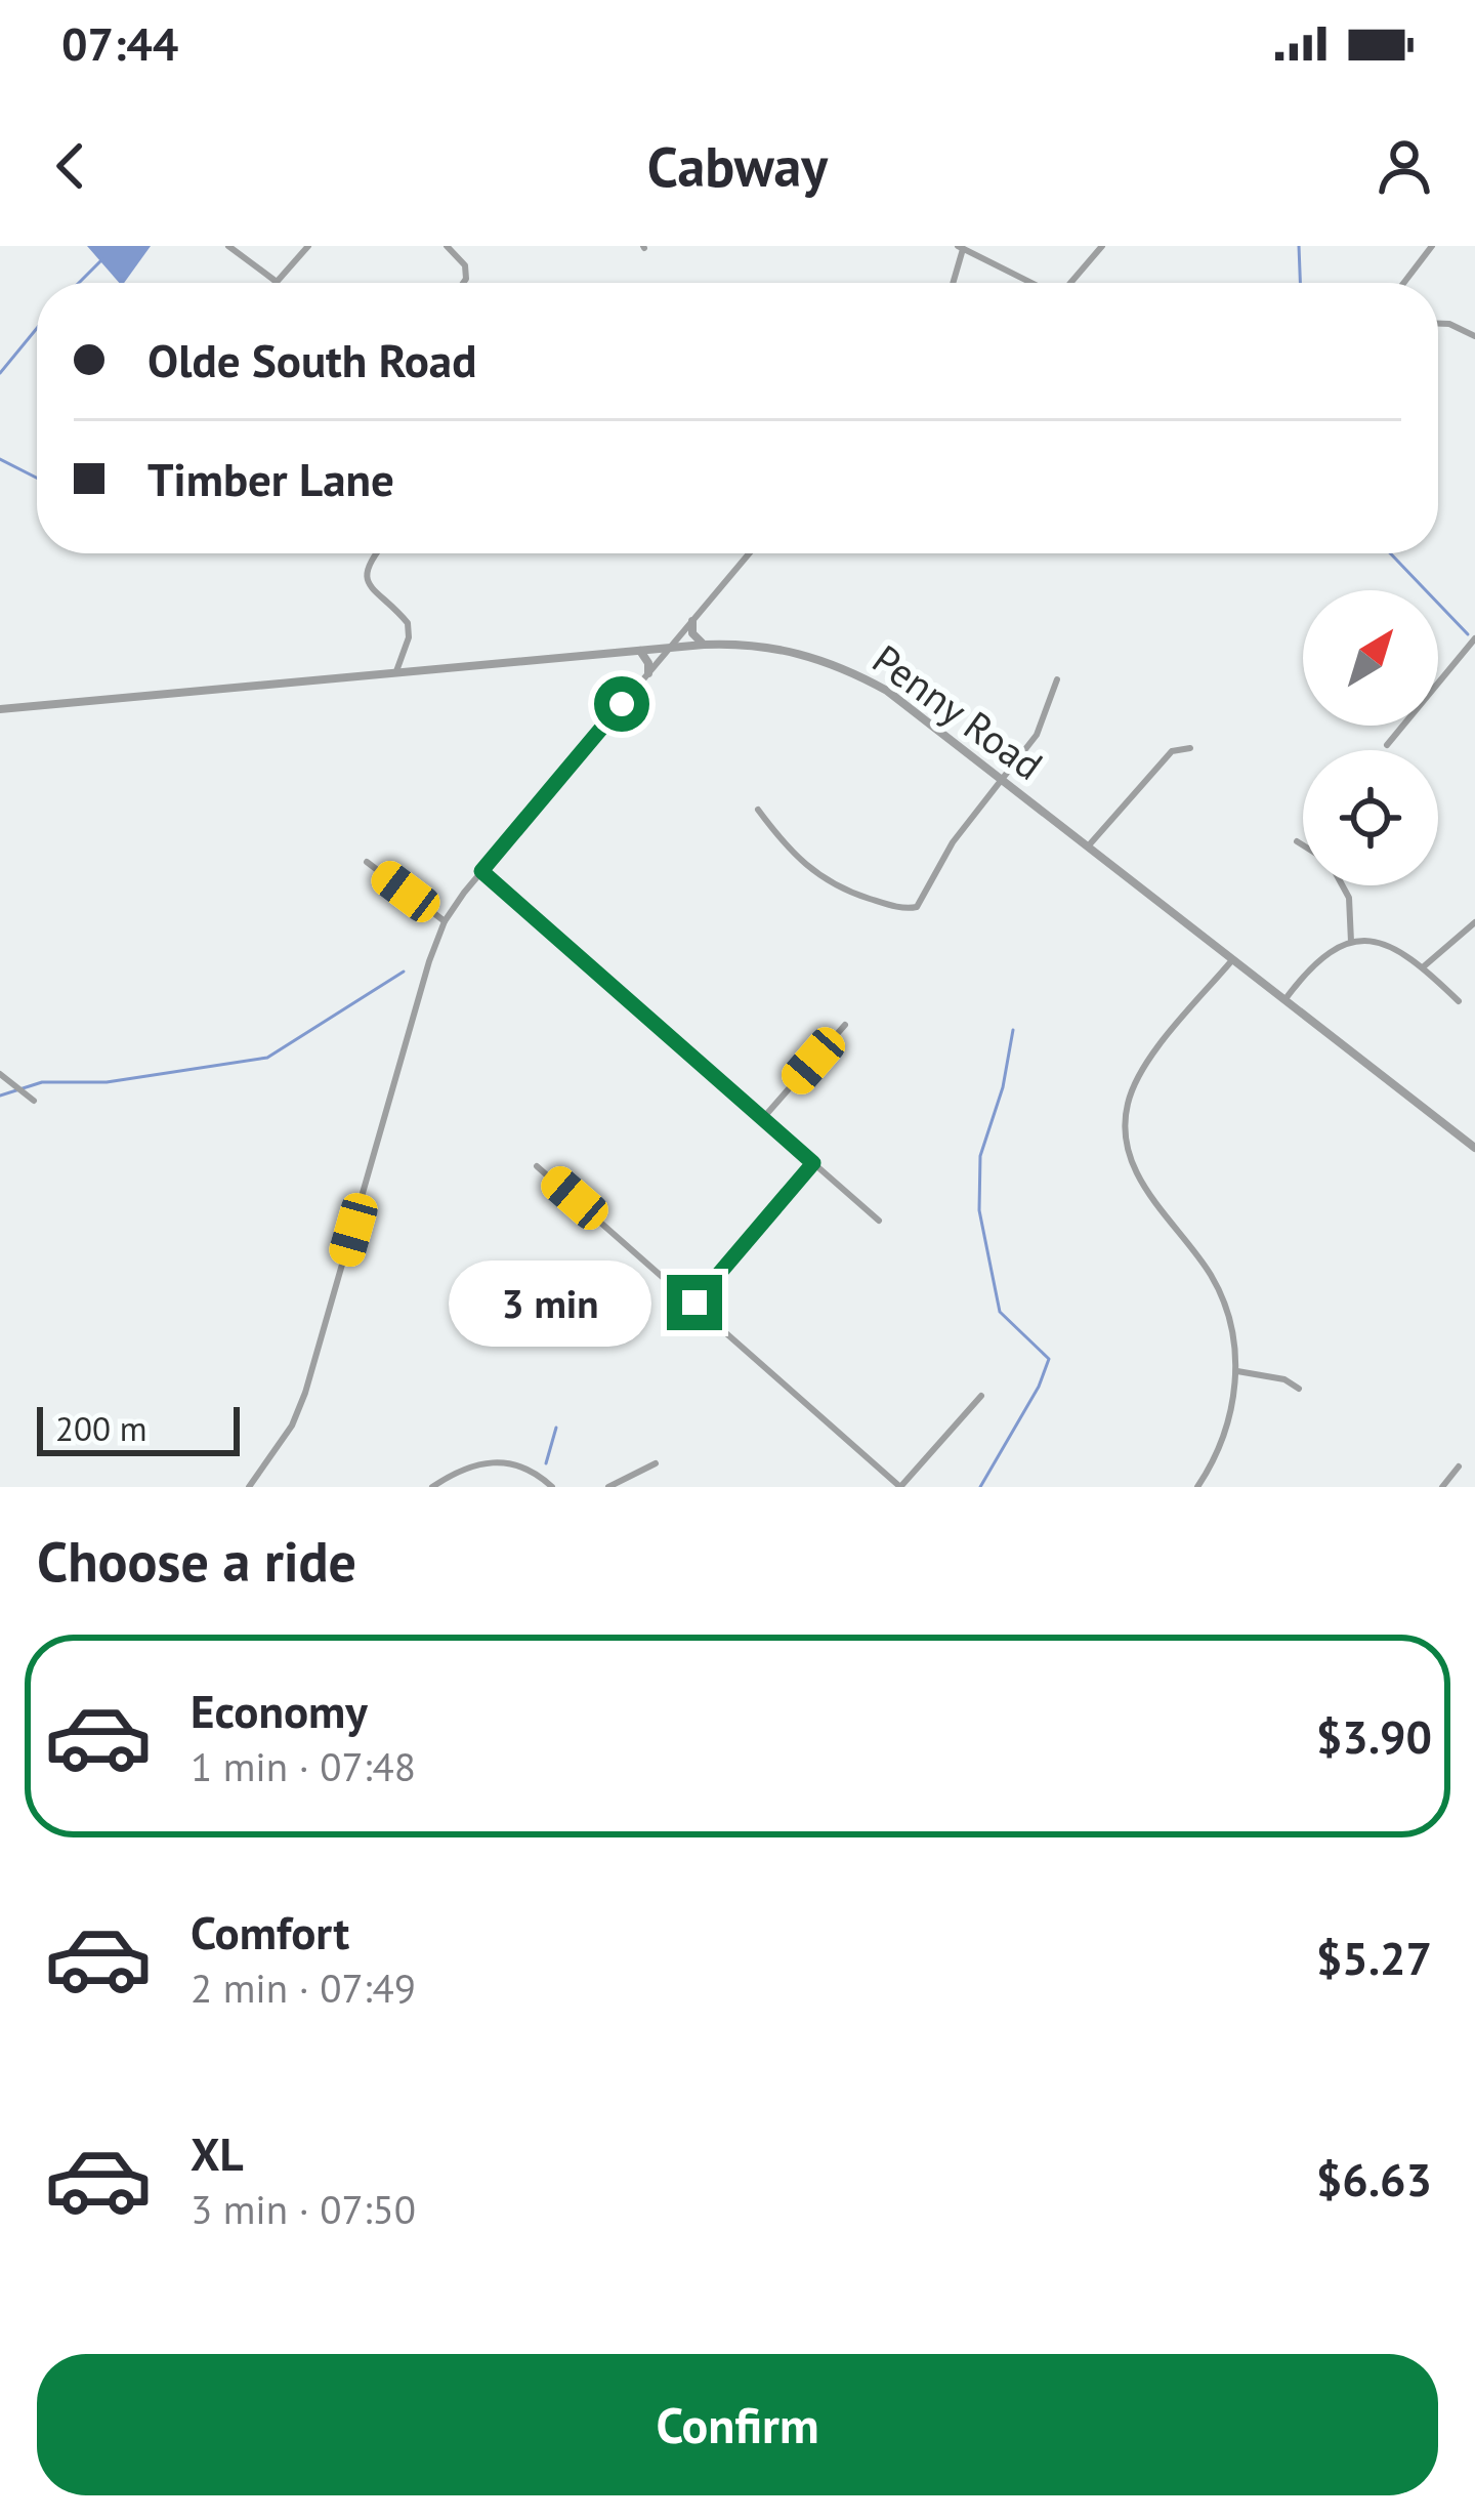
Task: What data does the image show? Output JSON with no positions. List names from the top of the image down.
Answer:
{
  "streets": {
    "street": ["Penny Road"]
  },
  "scale_bar": "200 m",
  "north": "top right",
  "page": {
    "status": "07:44",
    "header": "Cabway",
    "banner": ["Olde South Road", "Timber Lane"],
    "bubble": "3 min",
    "scale": "200 m",
    "heading": "Choose a ride",
    "list": [
      {
        "name": "Economy",
        "note": "1 min · 07:48",
        "value": "$3.90"
      },
      {
        "name": "Comfort",
        "note": "2 min · 07:49",
        "value": "$5.27"
      },
      {
        "name": "XL",
        "note": "3 min · 07:50",
        "value": "$6.63"
      }
    ],
    "buttons": "Confirm"
  }
}
